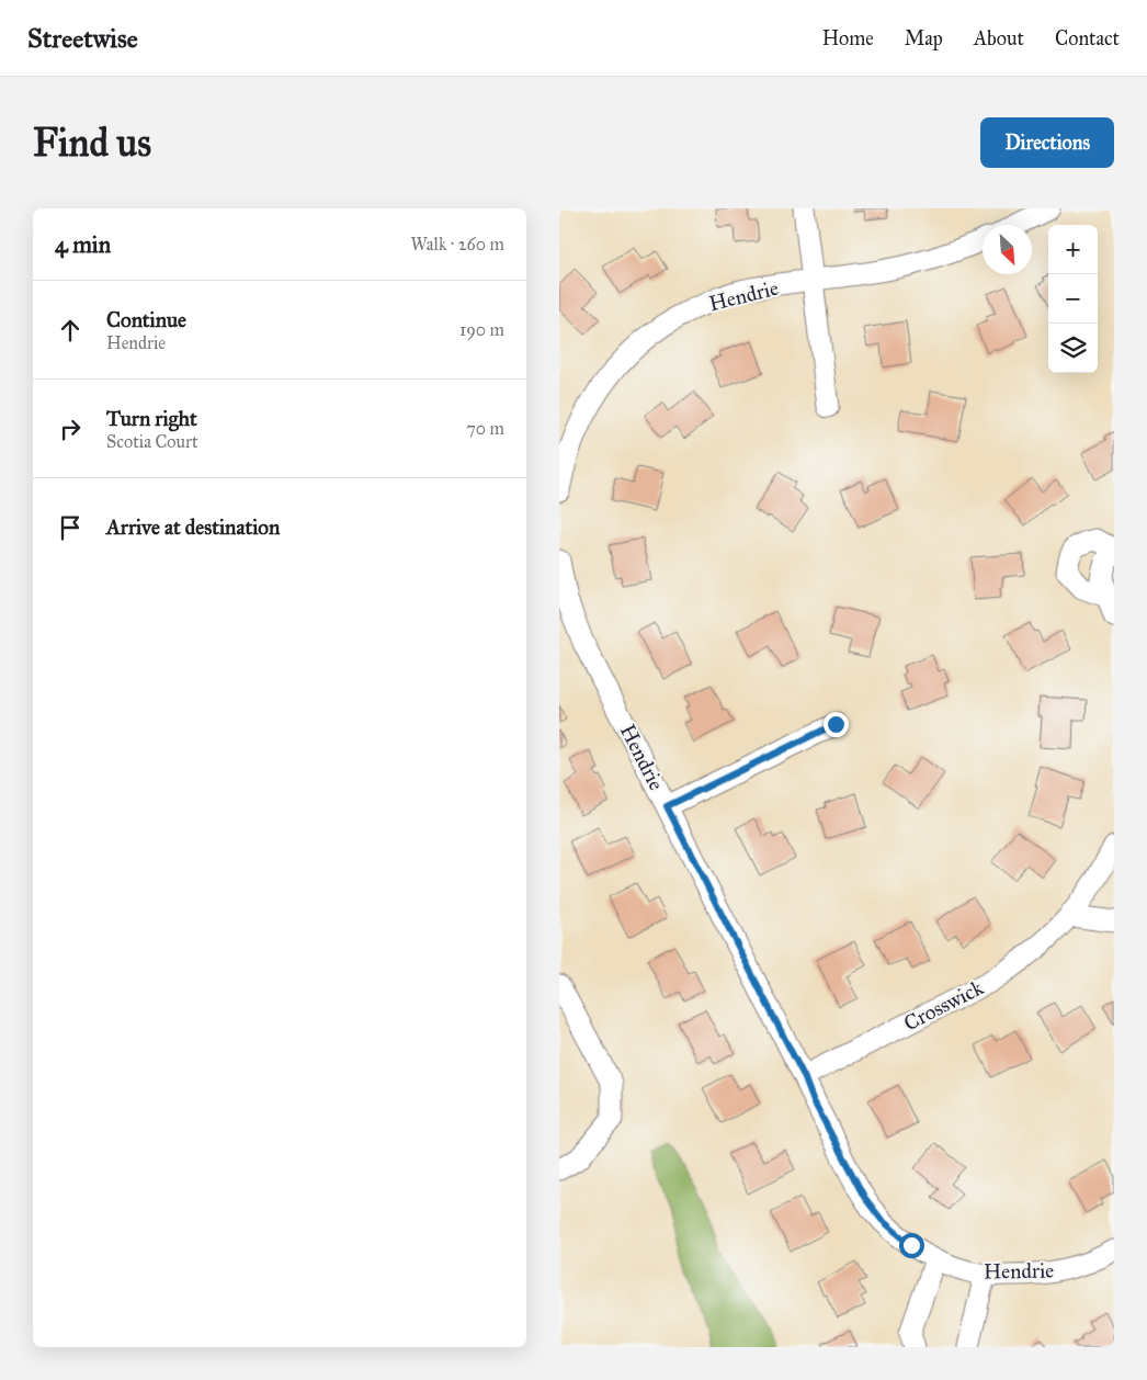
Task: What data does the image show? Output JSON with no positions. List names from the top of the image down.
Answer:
{
  "streets": {
    "street": ["Hendrie", "Crosswick"]
  },
  "crossings": [
    ["Hendrie", "Crosswick"]
  ],
  "north": "bottom right",
  "page": {
    "header": "Streetwise",
    "nav": [
      "Home",
      "Map",
      "About",
      "Contact"
    ],
    "buttons": "Directions",
    "title": "Find us",
    "heading": ["4 min", "Walk · 260 m"],
    "map_buttons": ["+", "−"],
    "list": [
      ["Continue", "Hendrie", "190 m"],
      ["Turn right", "Scotia Court", "70 m"],
      "Arrive at destination"
    ]
  }
}
